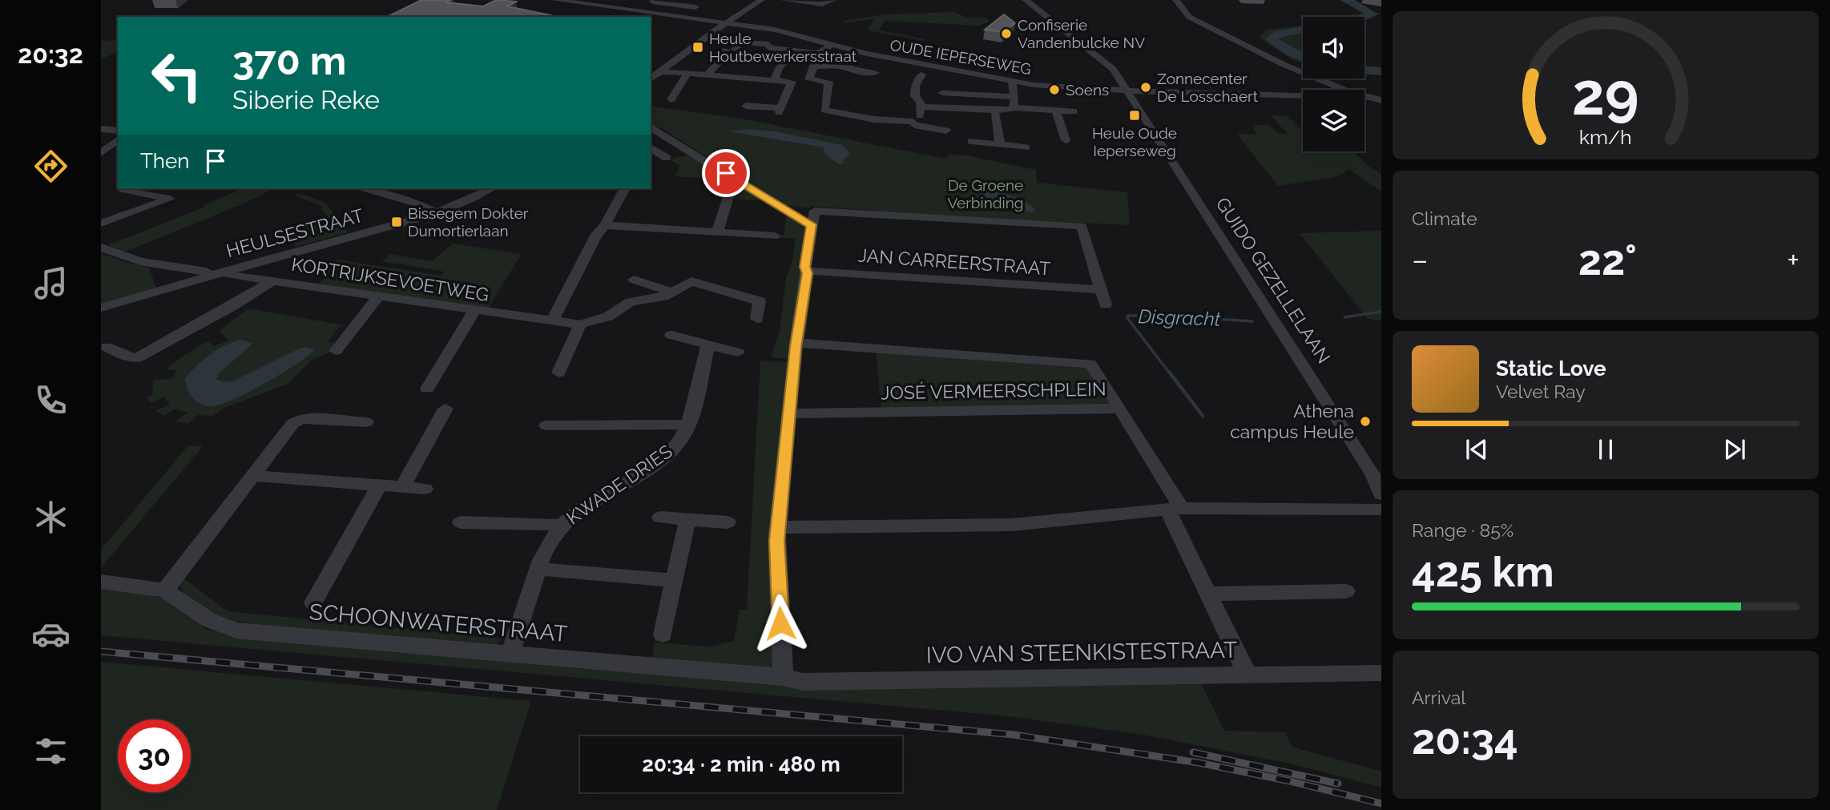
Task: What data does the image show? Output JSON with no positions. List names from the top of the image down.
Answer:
{
  "streets": {
    "street": [
      "OUDE IEPERSEWEG",
      "HEULSESTRAAT",
      "JAN CARREERSTRAAT",
      "KORTRIJKSEVOETWEG",
      "GUIDO GEZELLELAAN",
      "JOSÉ VERMEERSCHPLEIN",
      "KWADE DRIES",
      "SCHOONWATERSTRAAT",
      "IVO VAN STEENKISTESTRAAT"
    ]
  },
  "crossings": [
    ["OUDE IEPERSEWEG", "GUIDO GEZELLELAAN"],
    ["HEULSESTRAAT", "KORTRIJKSEVOETWEG"],
    ["KWADE DRIES", "SCHOONWATERSTRAAT"],
    ["SCHOONWATERSTRAAT", "IVO VAN STEENKISTESTRAAT"]
  ],
  "water": ["Disgracht"],
  "parks": ["De Groene Verbinding"],
  "places": {
    "other": [
      "Confiserie Vandenbulcke NV",
      "Zonnecenter De Losschaert",
      "Soens",
      "Athena campus Heule"
    ],
    "transit": ["Heule Houtbewerkersstraat", "Heule Oude Ieperseweg", "Bissegem Dokter Dumortierlaan"]
  },
  "page": {
    "tabs": "20:32",
    "turn": ["370 m", "Siberie Reke"],
    "then": "Then",
    "tile": [
      "Climate",
      ["Range · 85%", "425 km"],
      ["Arrival", "20:34"]
    ],
    "heat": ["−", "22°", "+"],
    "song": ["Static Love", "Velvet Ray"],
    "limit": "30",
    "trip": "20:34 · 2 min · 480 m",
    "gauge": ["29", "km/h"]
  }
}
